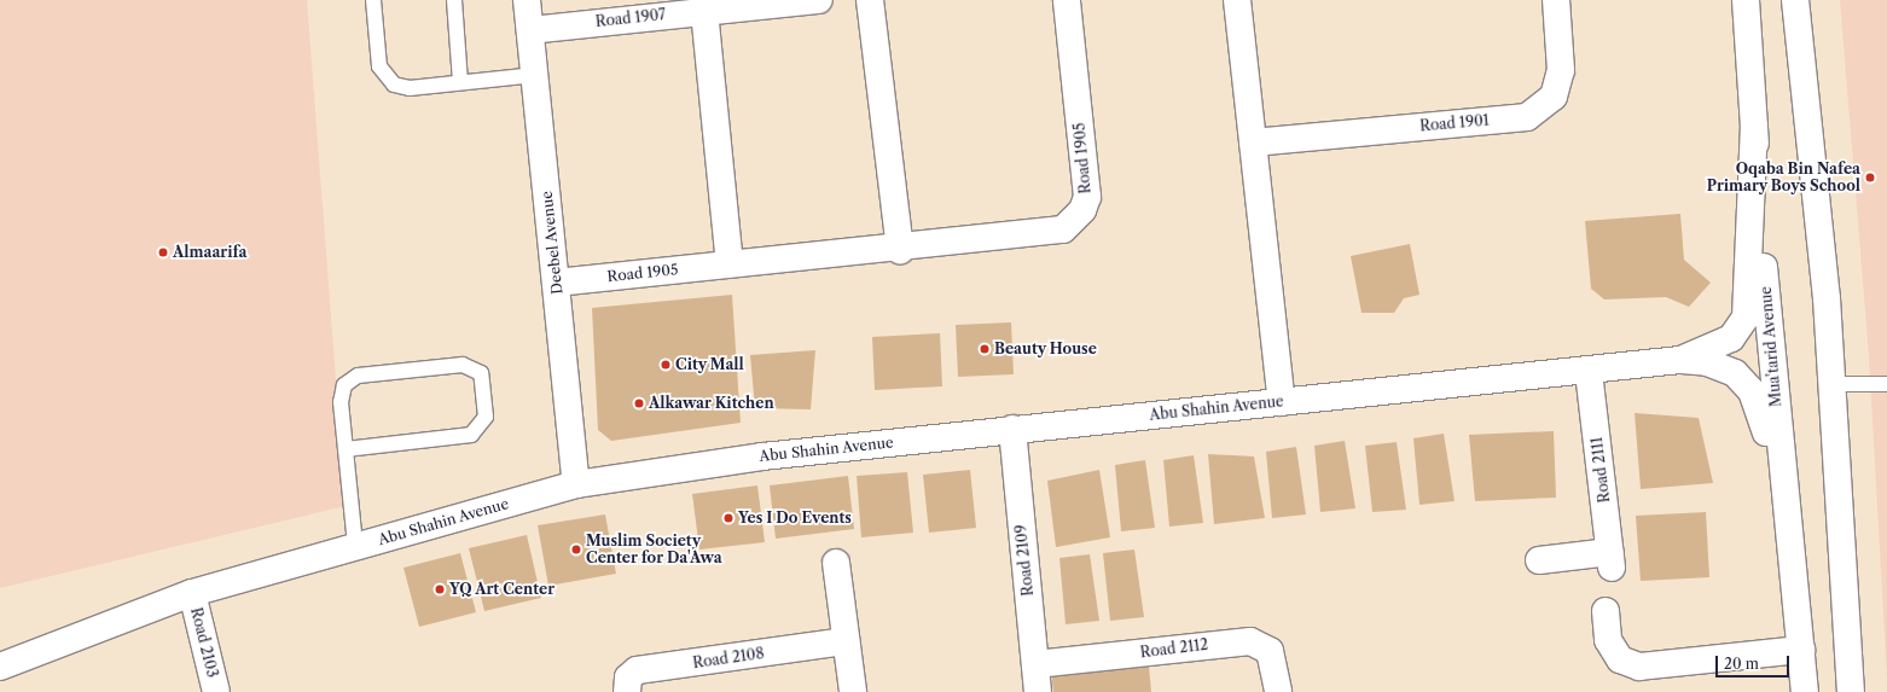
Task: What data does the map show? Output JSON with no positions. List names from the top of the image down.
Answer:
{
  "streets": {
    "street": [
      "Road 1907",
      "Road 1901",
      "Road 1905",
      "Deebel Avenue",
      "Mua'tarid Avenue",
      "Abu Shahin Avenue",
      "Road 2111",
      "Road 2109",
      "Road 2103",
      "Road 2112",
      "Road 2108"
    ]
  },
  "crossings": [
    ["Road 1907", "Deebel Avenue"],
    ["Road 1905", "Deebel Avenue"],
    ["Deebel Avenue", "Abu Shahin Avenue"],
    ["Mua'tarid Avenue", "Abu Shahin Avenue"],
    ["Abu Shahin Avenue", "Road 2111"],
    ["Abu Shahin Avenue", "Road 2109"],
    ["Abu Shahin Avenue", "Road 2103"],
    ["Road 2109", "Road 2112"]
  ],
  "places": [
    "Oqaba Bin Nafea Primary Boys School",
    "Almaarifa",
    "Beauty House",
    "City Mall",
    "Alkawar Kitchen",
    "Yes I Do Events",
    "Muslim Society Center for Da'Awa",
    "YQ Art Center"
  ],
  "scale_bar": "20 m"
}
